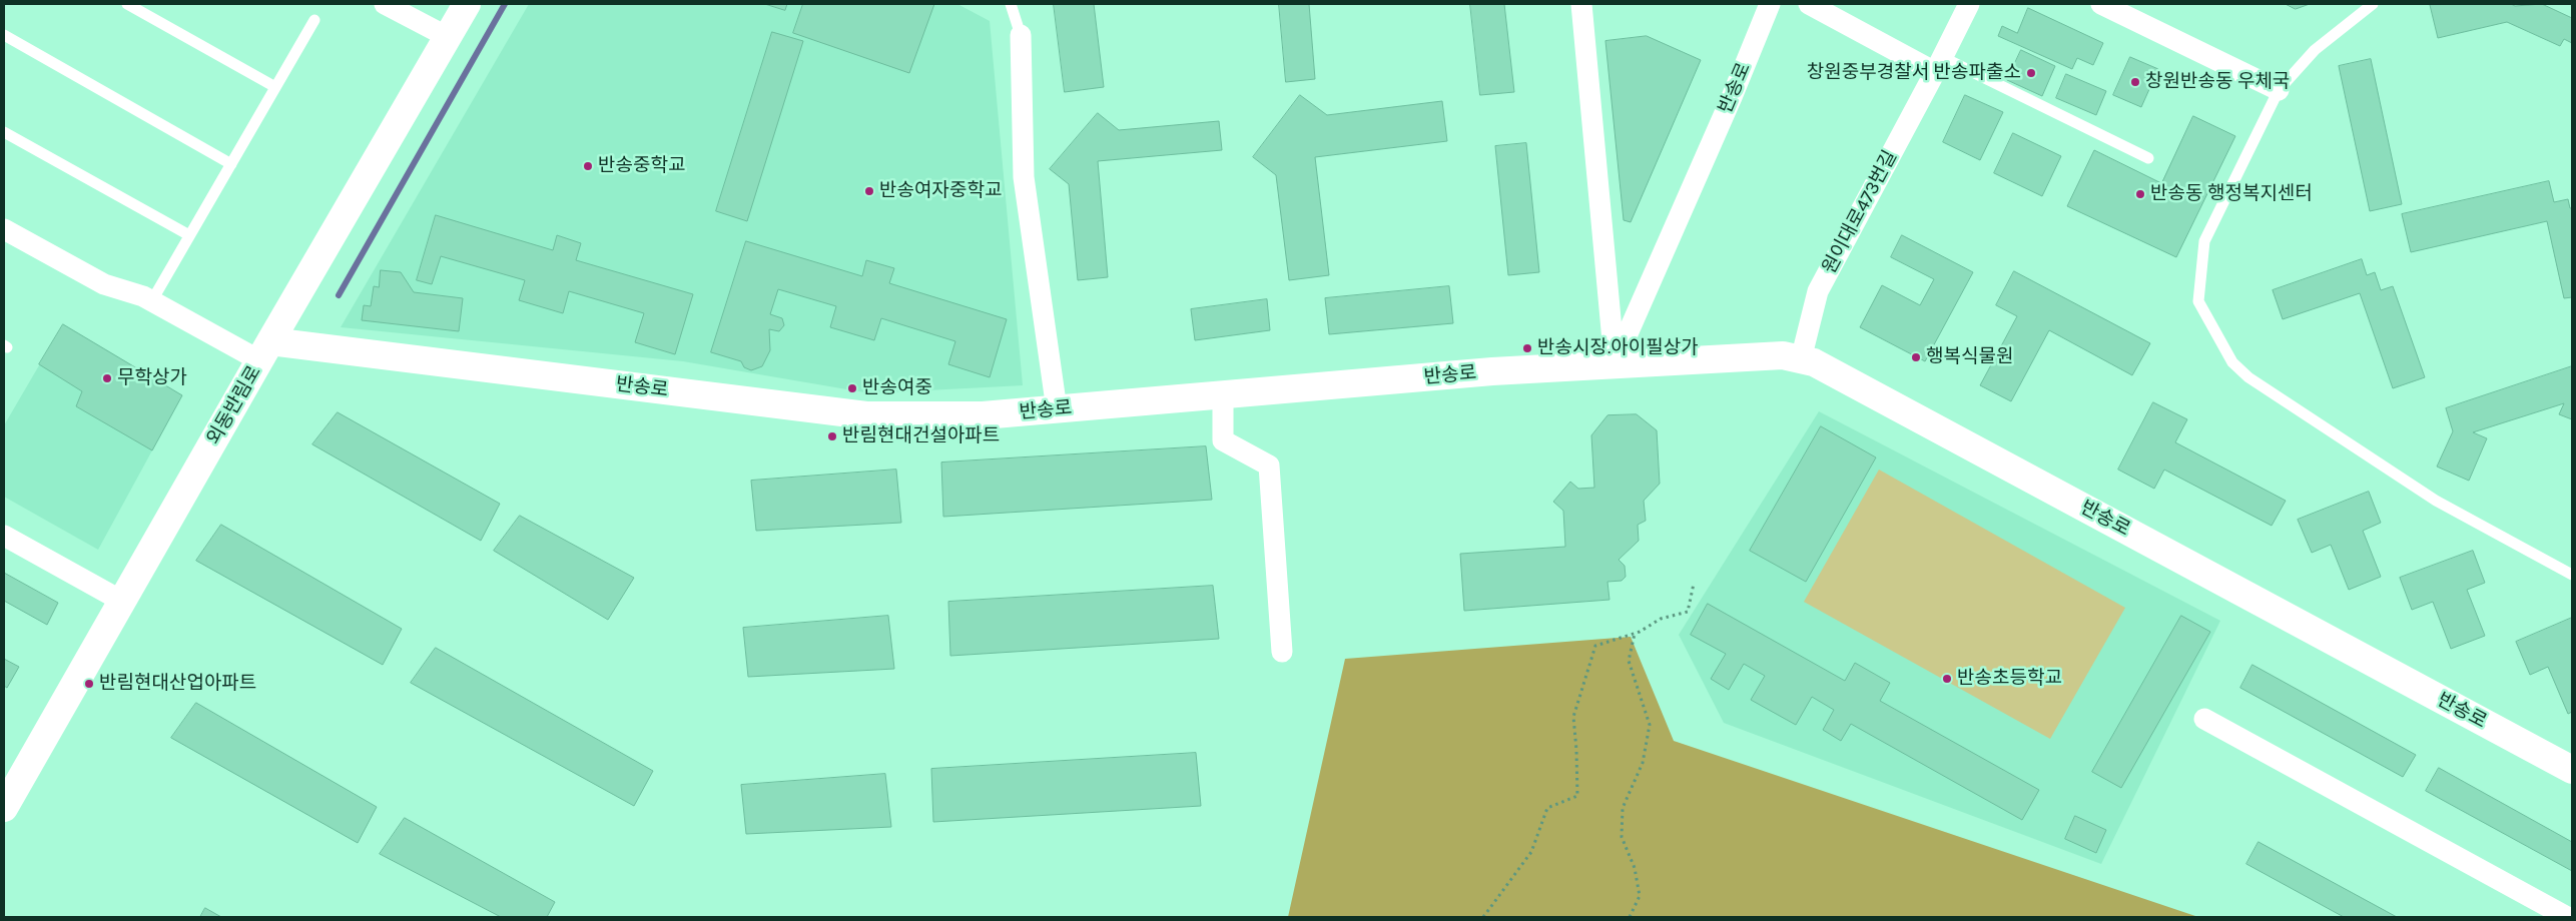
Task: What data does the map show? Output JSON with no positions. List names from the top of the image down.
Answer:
{
  "streets": {
    "street": ["반송로", "원이대로473번길", "외동반림로"]
  },
  "crossings": [
    ["반송로", "원이대로473번길"],
    ["반송로", "외동반림로"]
  ],
  "places": [
    "창원중부경찰서 반송파출소",
    "창원반송동 우체국",
    "반송중학교",
    "반송여자중학교",
    "반송동 행정복지센터",
    "반송시장.아이필상가",
    "행복식물원",
    "무학상가",
    "반송여중",
    "반림현대건설아파트",
    "반송초등학교",
    "반림현대산업아파트"
  ]
}
